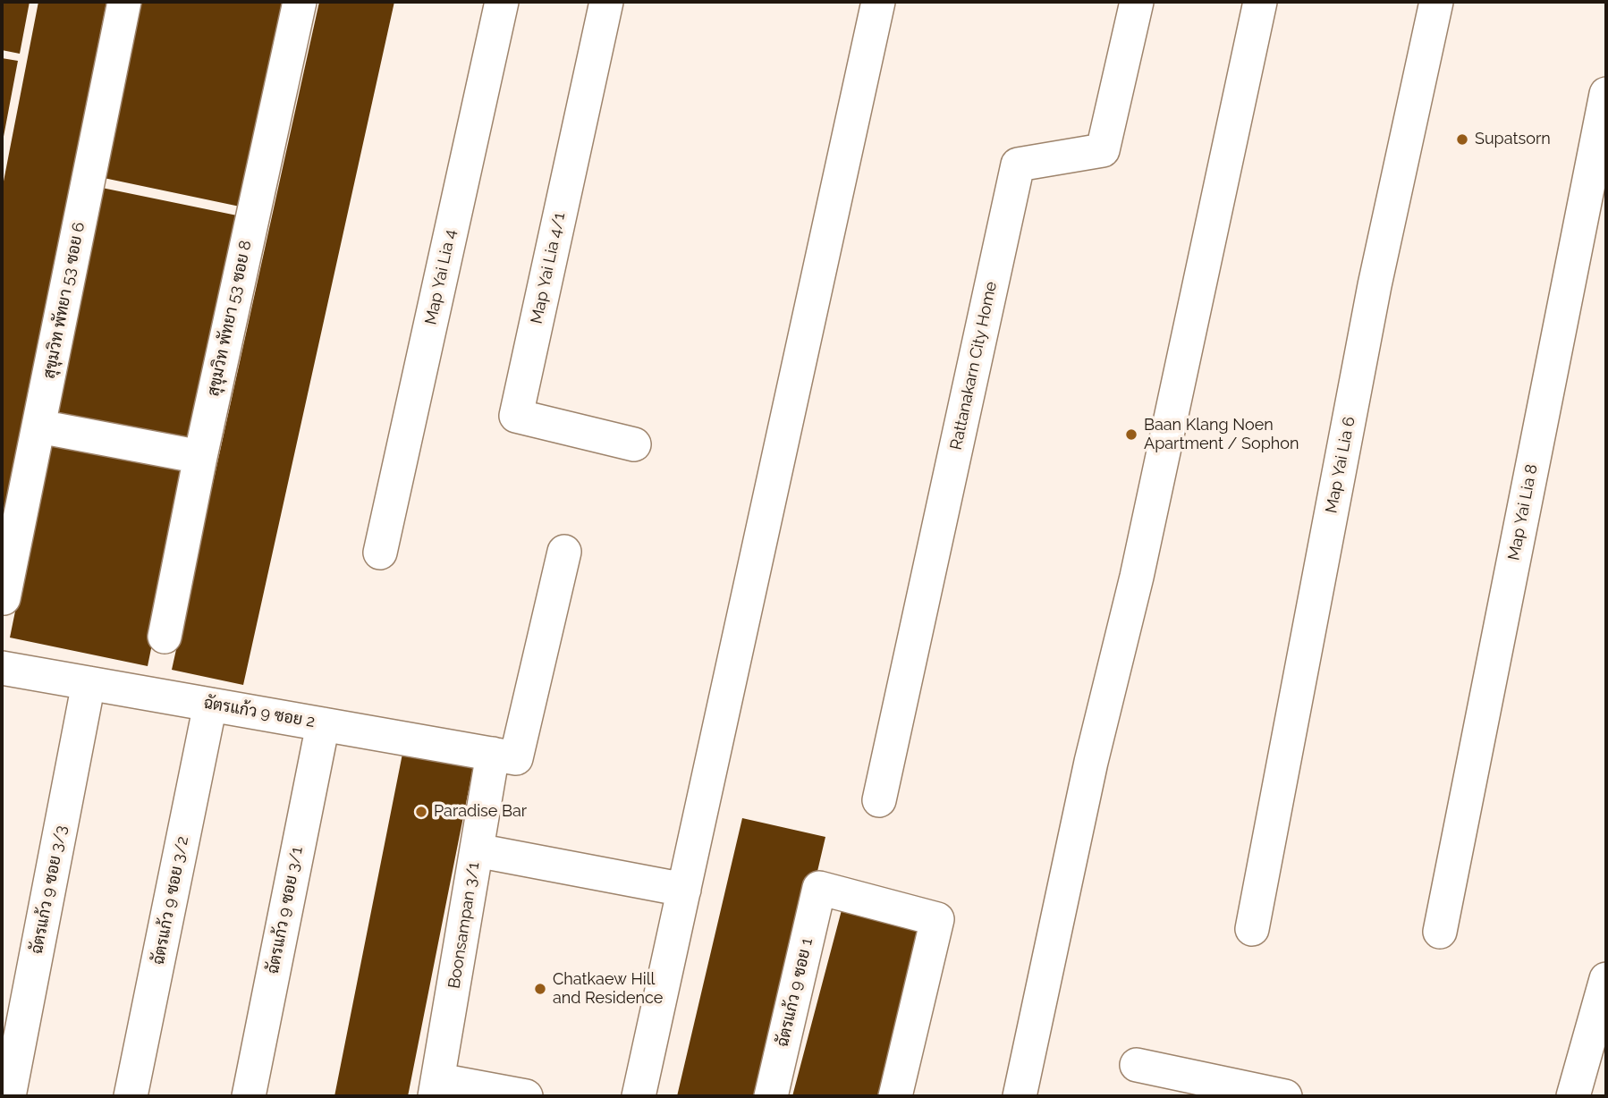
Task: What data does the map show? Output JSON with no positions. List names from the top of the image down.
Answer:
{
  "streets": {
    "street": [
      "Map Yai Lia 4/1",
      "Map Yai Lia 4",
      "สุขุมวิท พัทยา 53 ซอย 6",
      "สุขุมวิท พัทยา 53 ซอย 8",
      "Rattanakarn City Home",
      "Map Yai Lia 6",
      "Map Yai Lia 8",
      "ฉัตรแก้ว 9 ซอย 2",
      "ฉัตรแก้ว 9 ซอย 3/3",
      "ฉัตรแก้ว 9 ซอย 3/2",
      "ฉัตรแก้ว 9 ซอย 3/1",
      "Boonsampan 3/1",
      "ฉัตรแก้ว 9 ซอย 1"
    ]
  },
  "crossings": [
    ["ฉัตรแก้ว 9 ซอย 2", "ฉัตรแก้ว 9 ซอย 3/3"],
    ["ฉัตรแก้ว 9 ซอย 2", "ฉัตรแก้ว 9 ซอย 3/2"],
    ["ฉัตรแก้ว 9 ซอย 2", "ฉัตรแก้ว 9 ซอย 3/1"],
    ["ฉัตรแก้ว 9 ซอย 2", "Boonsampan 3/1"]
  ],
  "places": [
    "Supatsorn",
    "Baan Klang Noen Apartment / Sophon",
    "Paradise Bar",
    "Chatkaew Hill and Residence"
  ]
}
